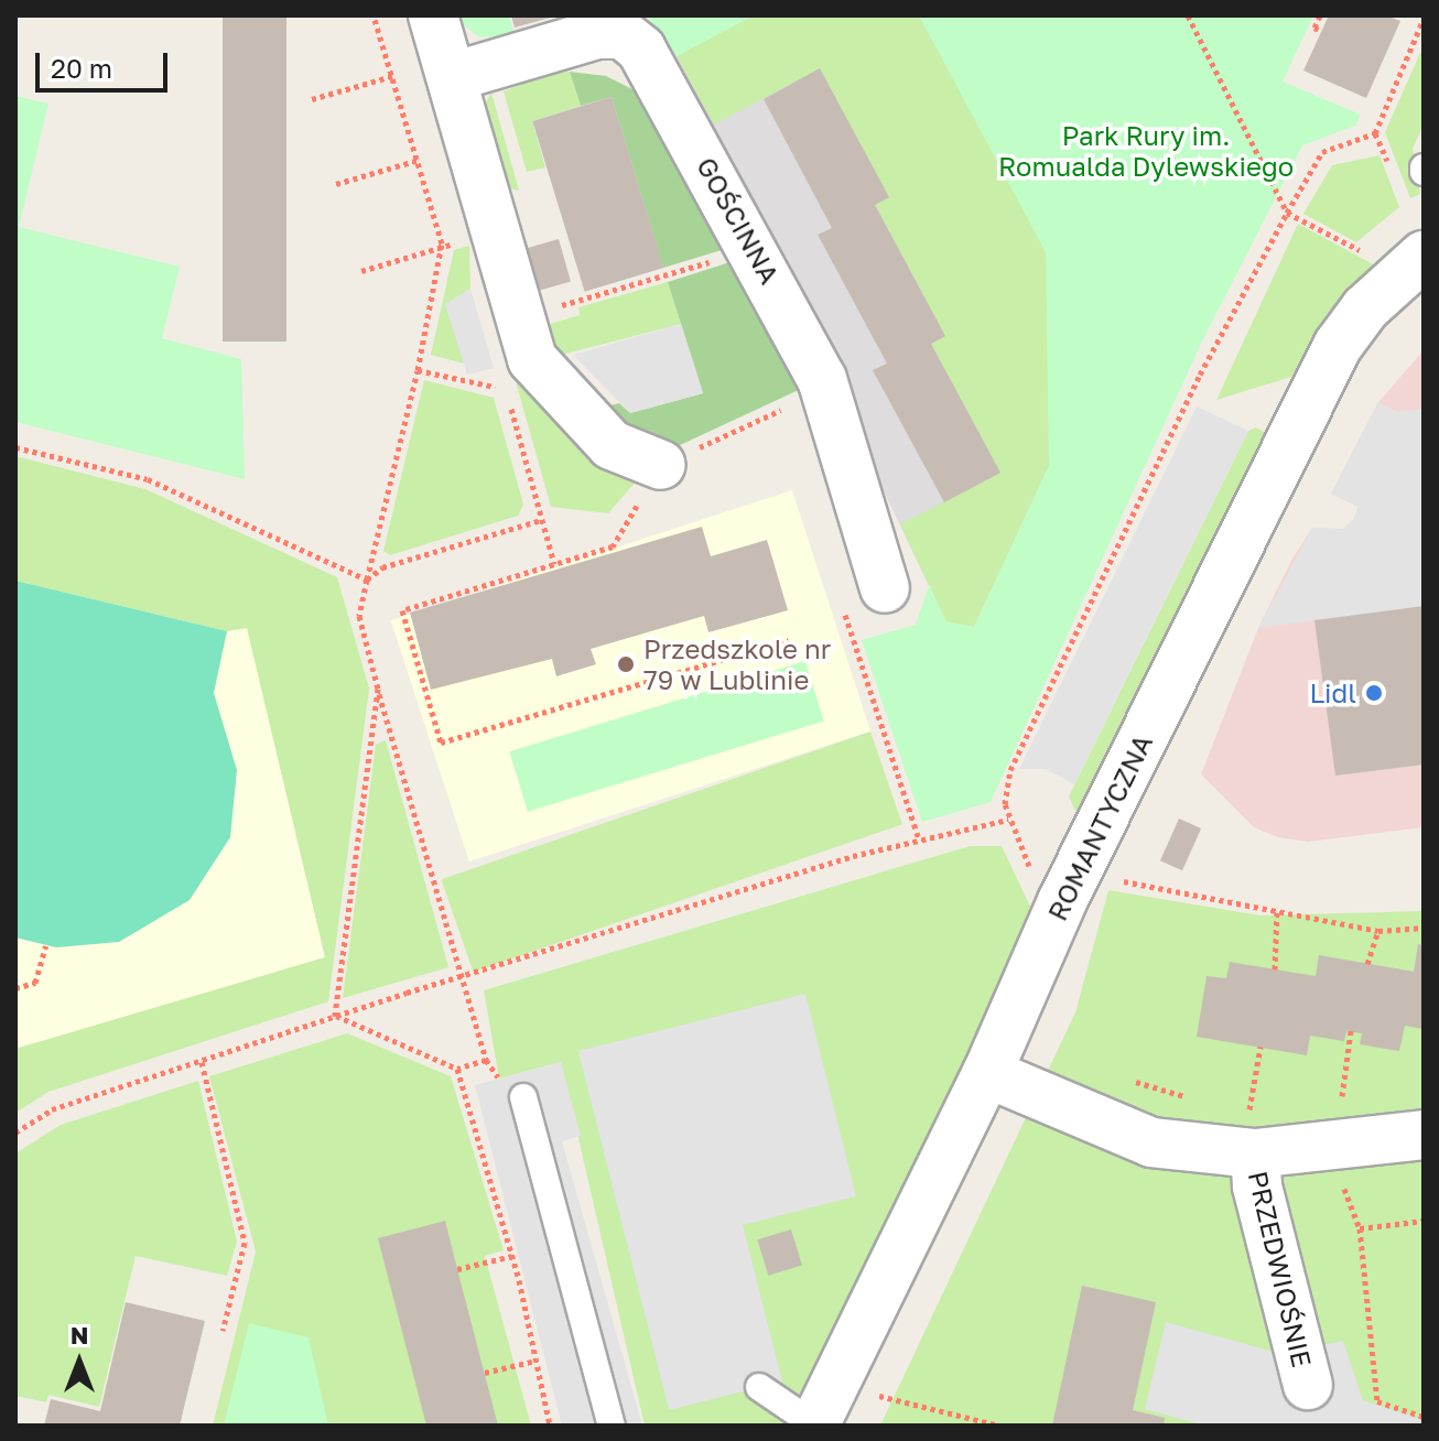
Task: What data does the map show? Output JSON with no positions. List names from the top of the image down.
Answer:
{
  "streets": {
    "street": ["GOŚCINNA", "ROMANTYCZNA", "PRZEDWIOŚNIE"]
  },
  "crossings": [
    ["ROMANTYCZNA", "PRZEDWIOŚNIE"]
  ],
  "parks": ["Park Rury im. Romualda Dylewskiego"],
  "places": ["Przedszkole nr 79 w Lublinie", "Lidl"],
  "scale_bar": "20 m",
  "north": "top"
}
